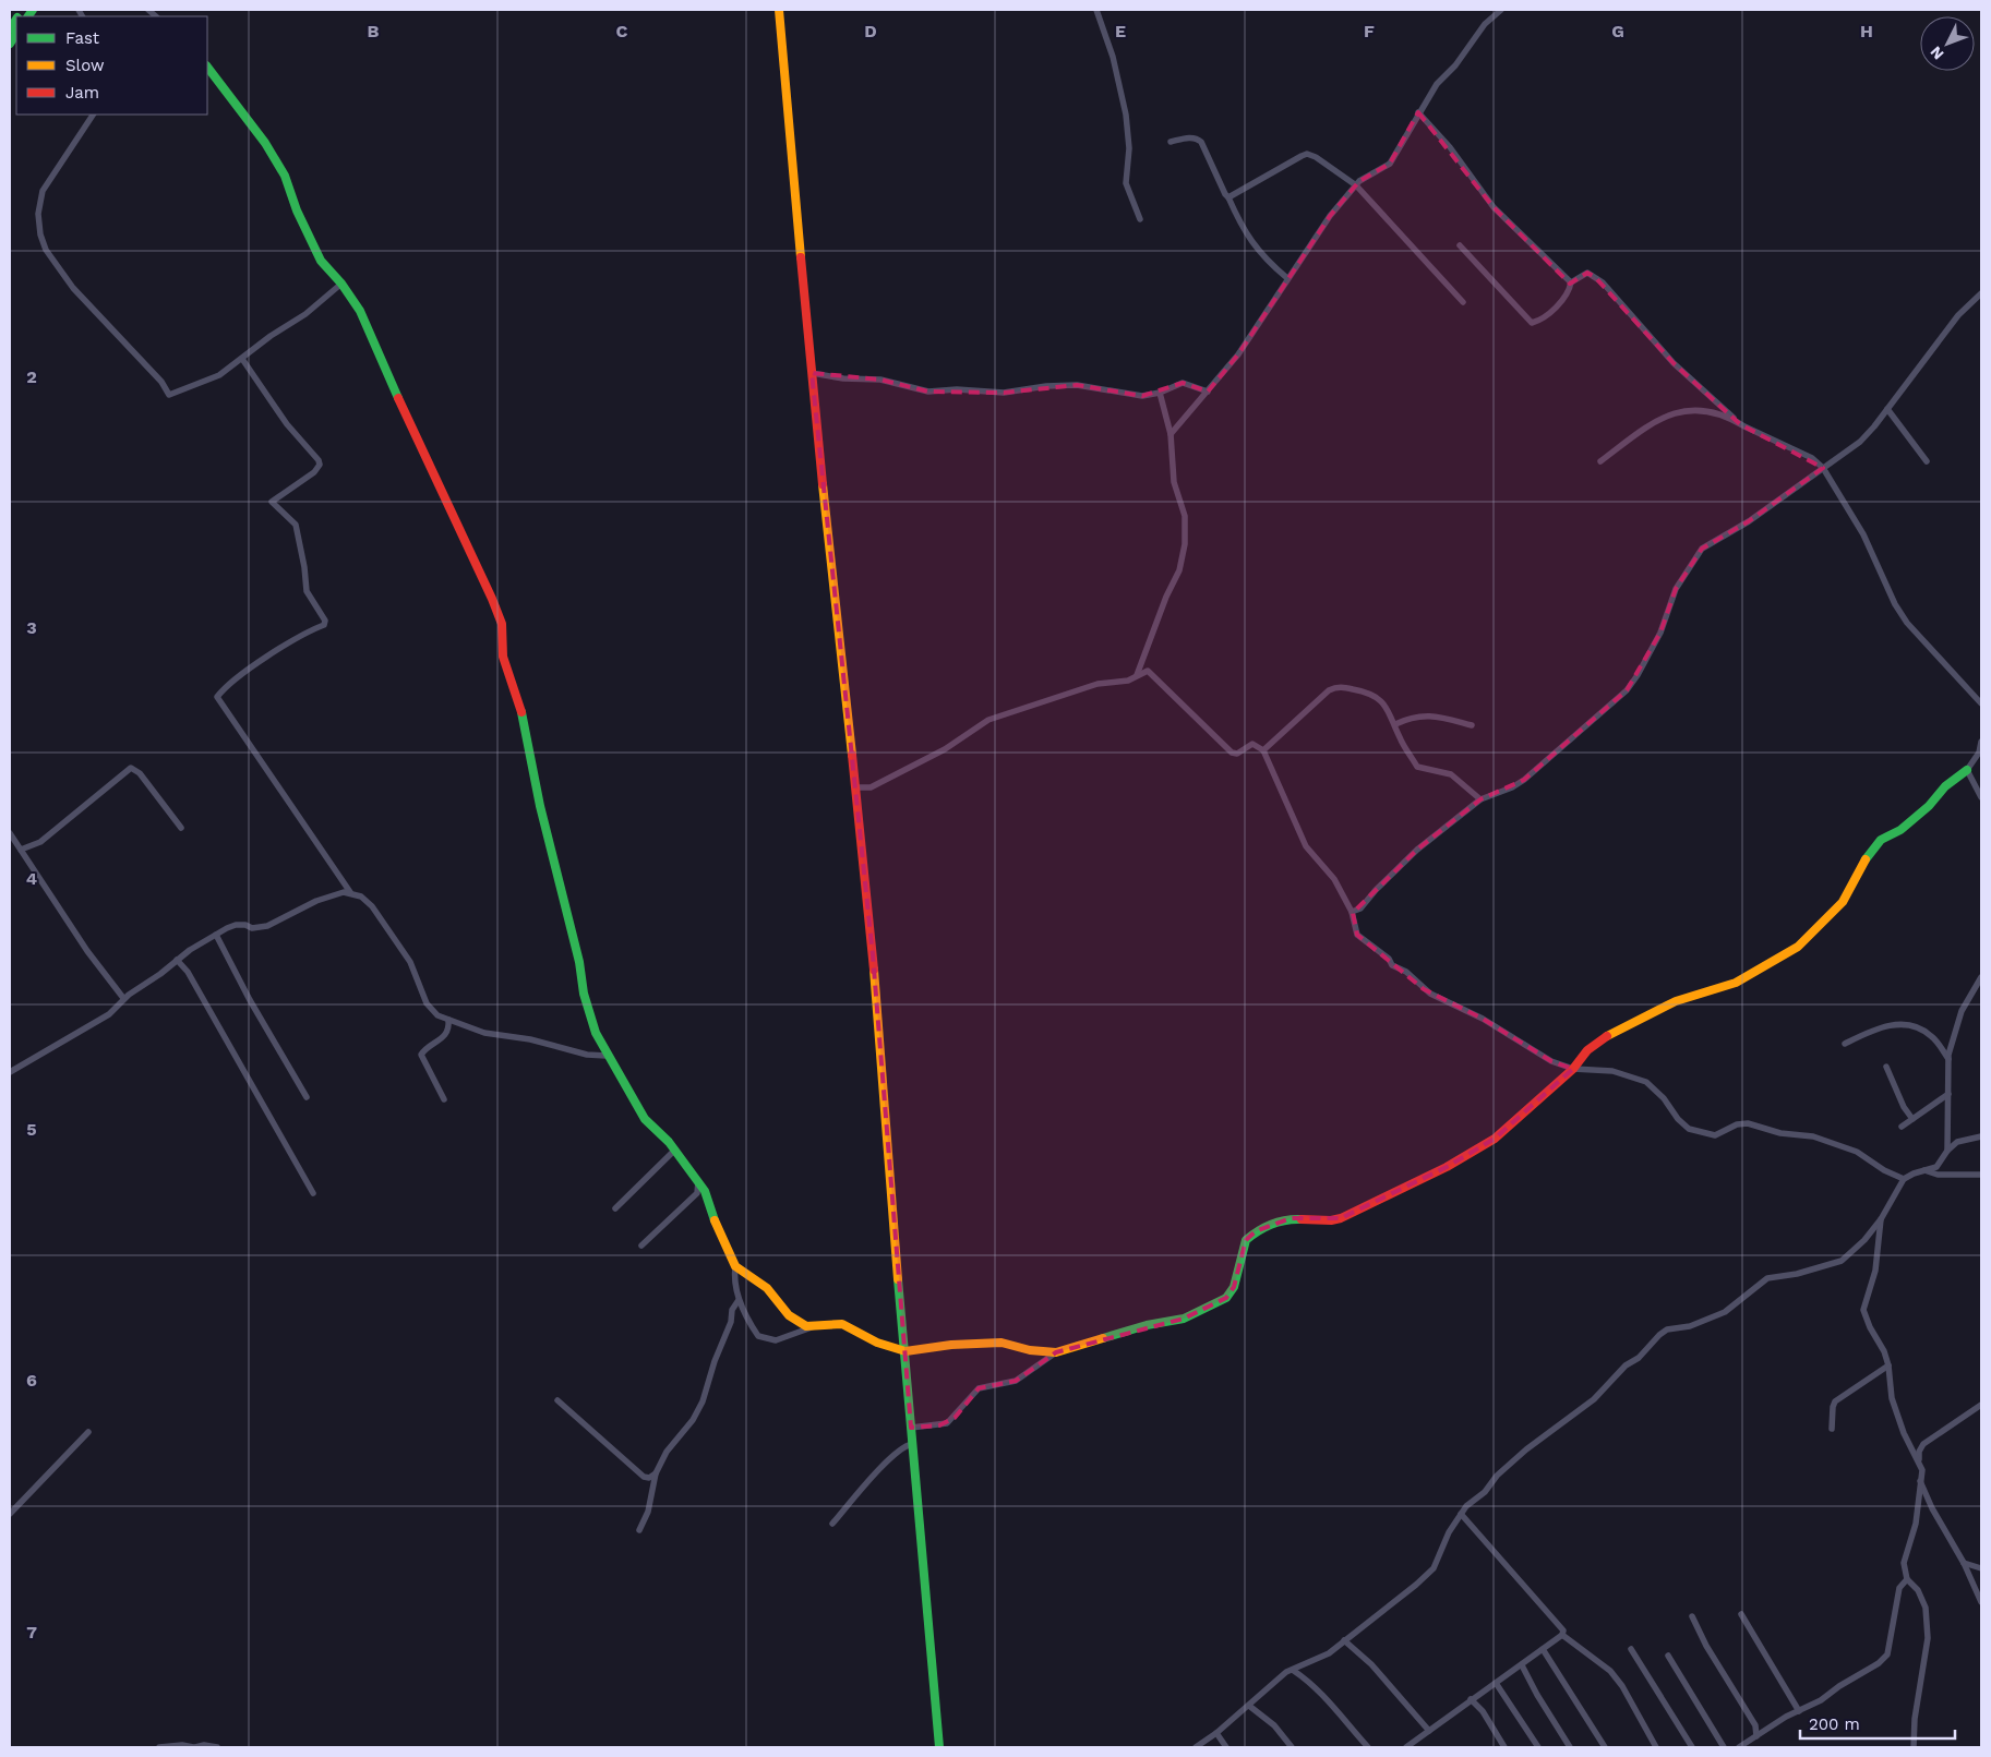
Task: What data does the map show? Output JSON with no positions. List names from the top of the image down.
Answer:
{
  "legend": ["Fast", "Slow", "Jam"],
  "scale_bar": "200 m",
  "north": "bottom left",
  "grid": {
    "columns": [
      "B",
      "C",
      "D",
      "E",
      "F",
      "G",
      "H"
    ],
    "rows": [
      "2",
      "3",
      "4",
      "5",
      "6",
      "7"
    ]
  }
}
